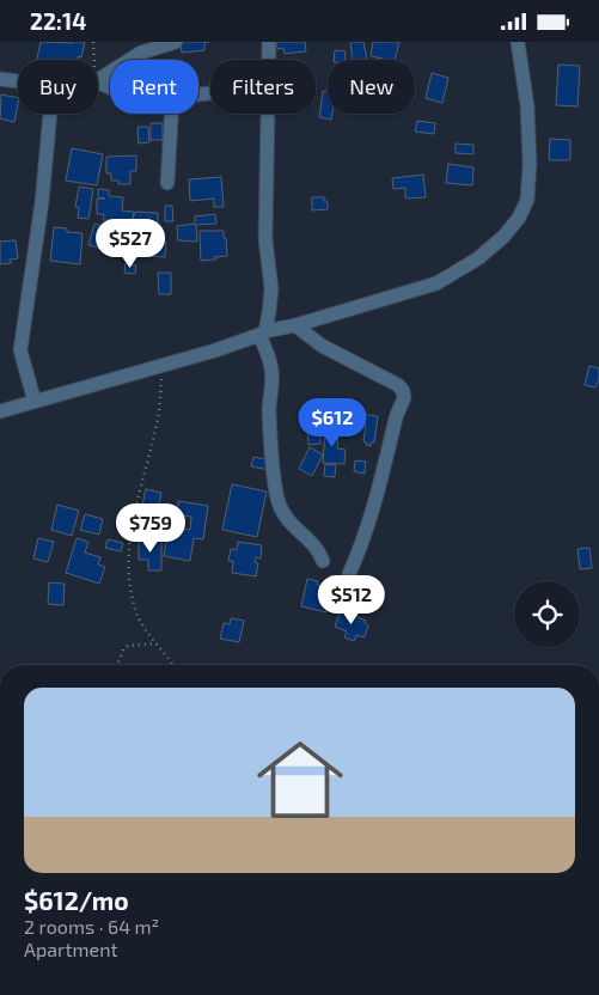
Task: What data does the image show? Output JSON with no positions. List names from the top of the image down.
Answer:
{
  "page": {
    "status": "22:14",
    "chip": [
      "Buy",
      "Rent",
      "Filters",
      "New"
    ],
    "price": [
      "$527",
      "$612",
      "$759",
      "$512"
    ],
    "list": [
      {
        "name": "$612/mo",
        "note": "2 rooms · 64 m² · Apartment"
      }
    ]
  }
}
